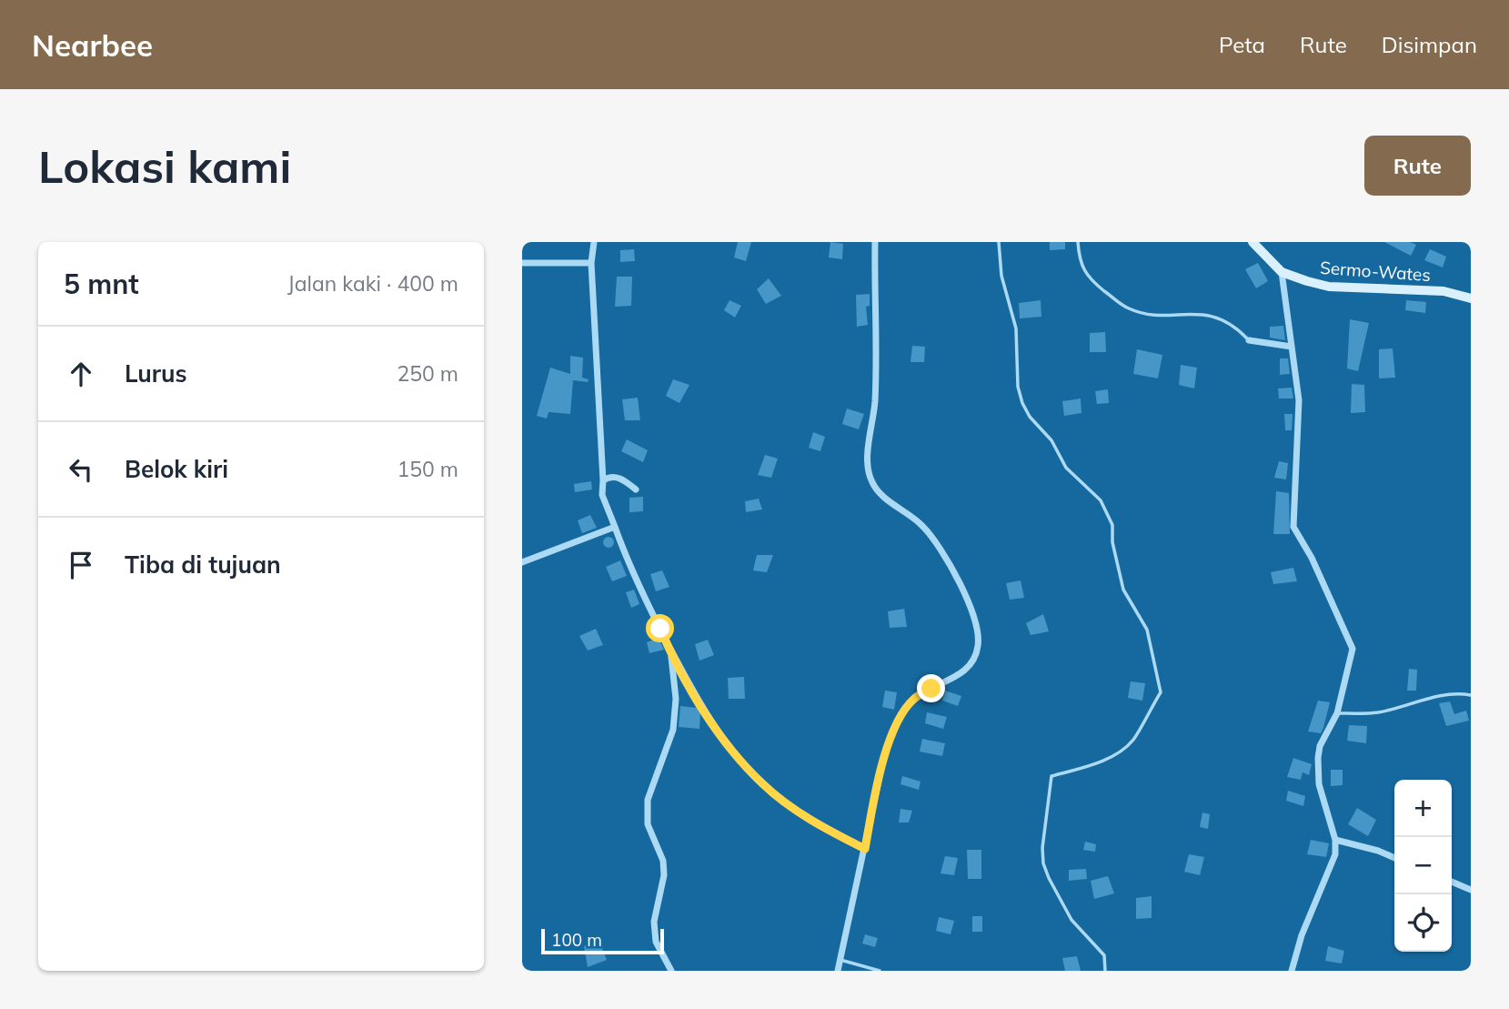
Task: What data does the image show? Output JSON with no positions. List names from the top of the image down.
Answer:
{
  "streets": {
    "main road": ["Sermo-Wates"]
  },
  "scale_bar": "100 m",
  "page": {
    "header": "Nearbee",
    "nav": ["Peta", "Rute", "Disimpan"],
    "buttons": "Rute",
    "title": "Lokasi kami",
    "heading": ["5 mnt", "Jalan kaki · 400 m"],
    "list": [
      ["Lurus", "250 m"],
      ["Belok kiri", "150 m"],
      "Tiba di tujuan"
    ],
    "map_buttons": ["+", "−"],
    "scale": "100 m"
  }
}
